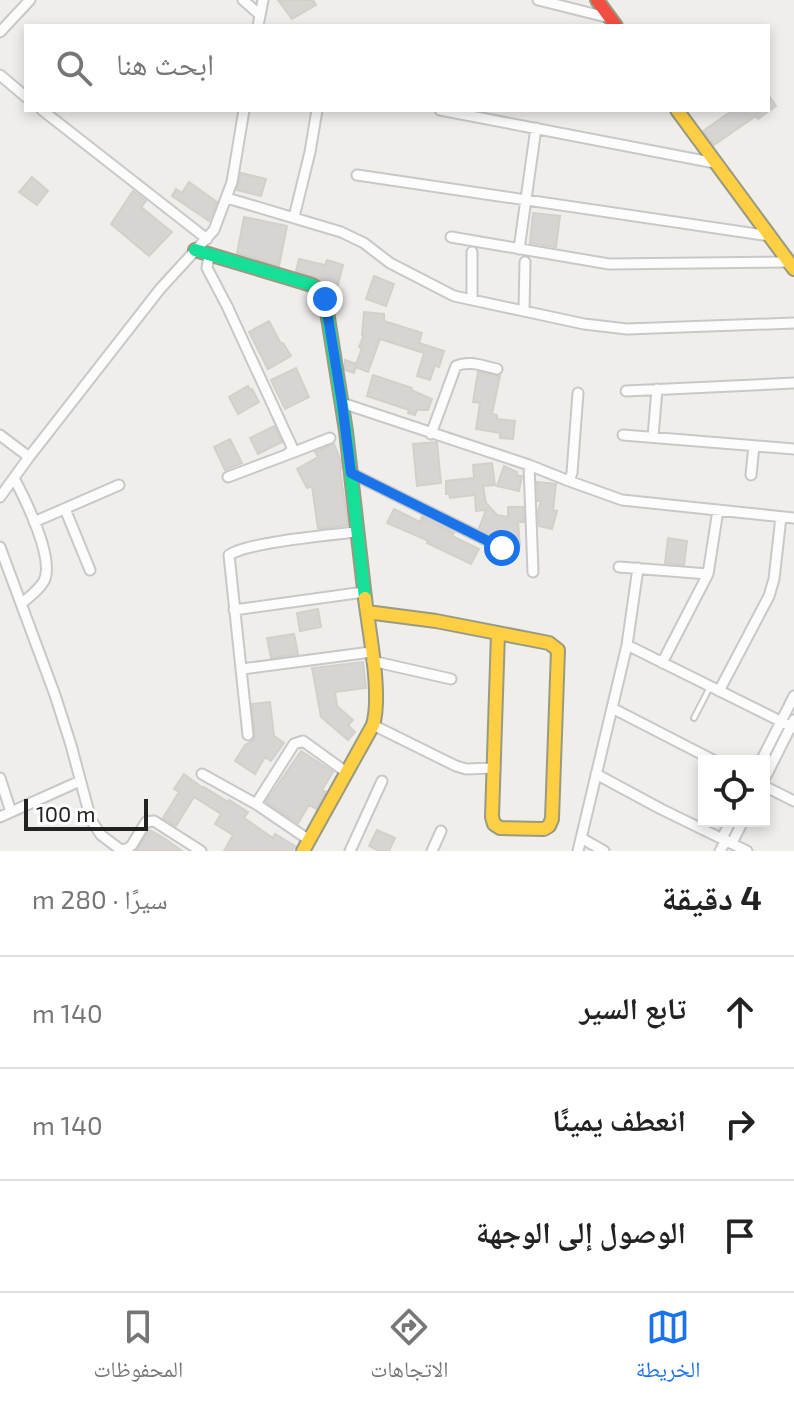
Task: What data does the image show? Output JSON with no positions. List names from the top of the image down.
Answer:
{
  "scale_bar": "100 m",
  "page": {
    "search": "ابحث هنا",
    "scale": "100 m",
    "heading": ["4 دقيقة", "سيرًا · 280 m"],
    "list": [
      ["تابع السير", "140 m"],
      ["انعطف يمينًا", "140 m"],
      "الوصول إلى الوجهة"
    ],
    "nav": ["الخريطة", "الاتجاهات", "المحفوظات"]
  }
}
